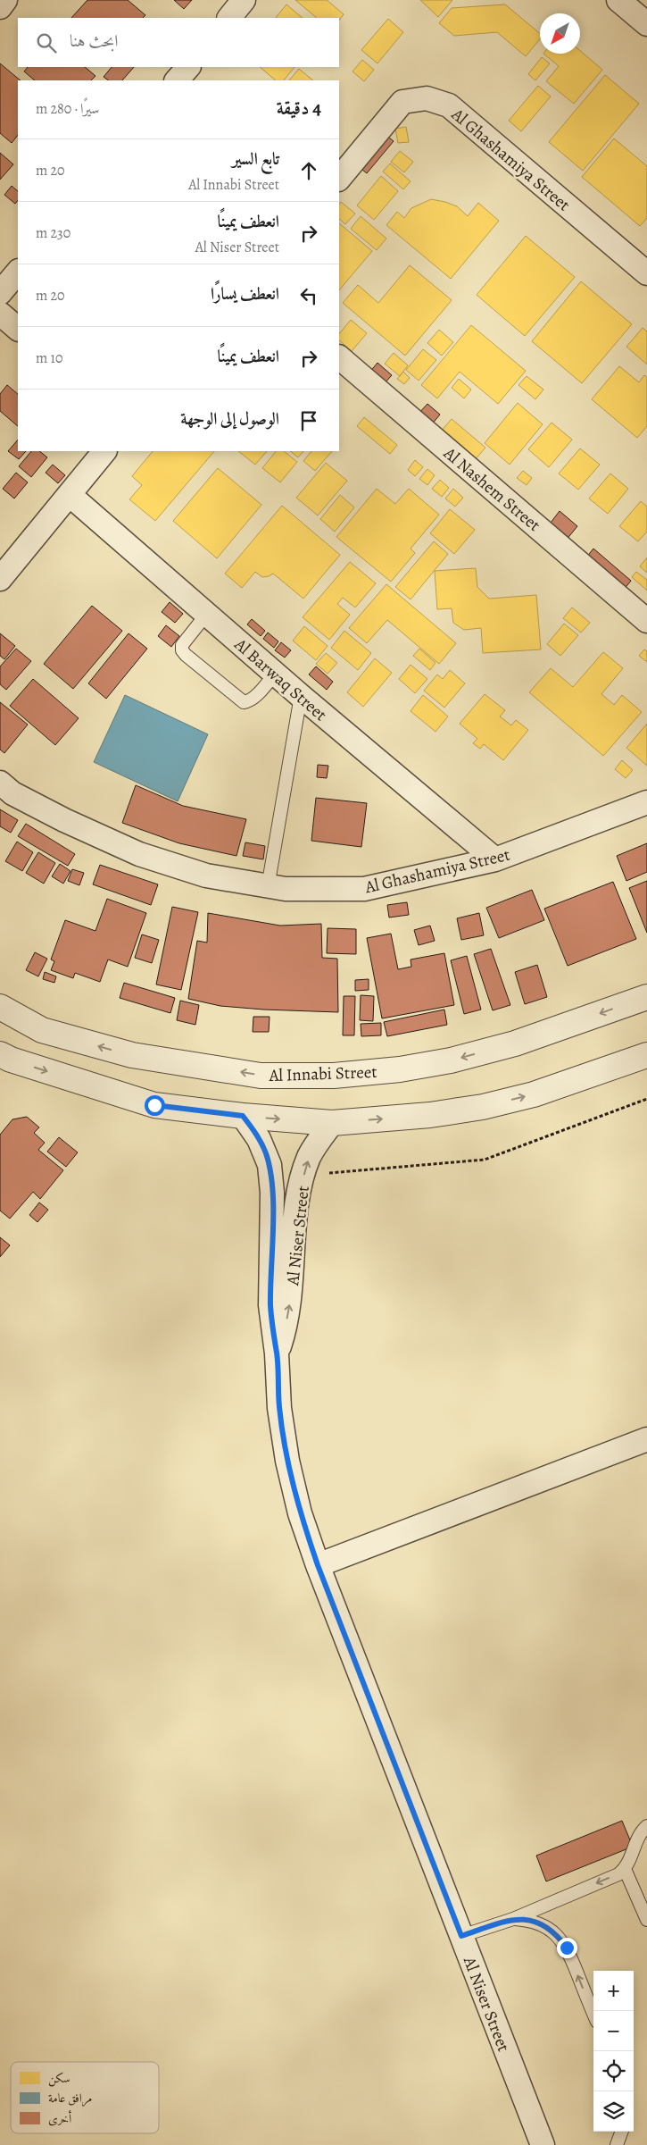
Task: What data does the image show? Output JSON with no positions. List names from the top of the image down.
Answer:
{
  "streets": {
    "street": [
      "Al Ghashamiya Street",
      "Al Nashem Street",
      "Al Barwaq Street",
      "Al Innabi Street",
      "Al Niser Street"
    ]
  },
  "crossings": [
    ["Al Ghashamiya Street", "Al Barwaq Street"]
  ],
  "legend": ["سكن", "مرافق عامة", "أخرى"],
  "north": "bottom left",
  "page": {
    "search": "ابحث هنا",
    "heading": ["4 دقيقة", "سيرًا · 280 m"],
    "list": [
      ["تابع السير", "Al Innabi Street", "20 m"],
      ["انعطف يمينًا", "Al Niser Street", "230 m"],
      ["انعطف يسارًا", "20 m"],
      ["انعطف يمينًا", "10 m"],
      "الوصول إلى الوجهة"
    ],
    "map_buttons": ["+", "−"]
  }
}
